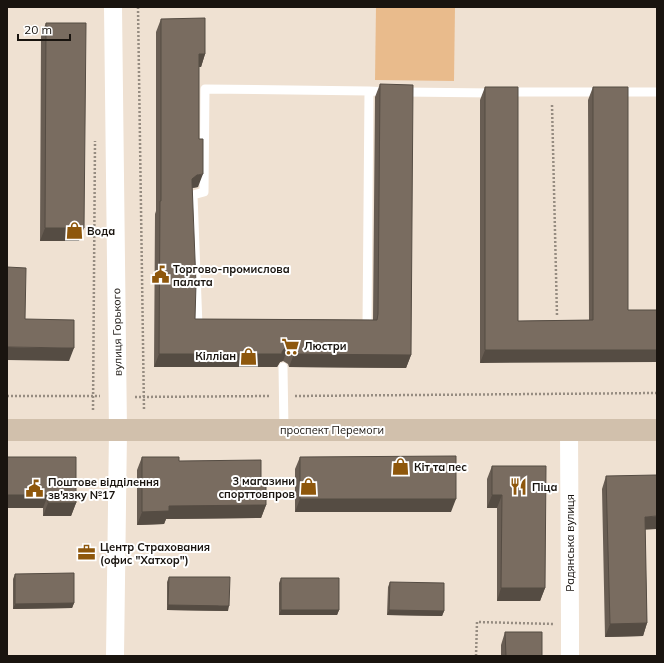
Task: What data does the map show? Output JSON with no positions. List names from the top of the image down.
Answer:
{
  "streets": {
    "main road": ["проспект Перемоги"],
    "street": ["вулиця Горького", "Радянська вулиця"]
  },
  "crossings": [
    ["вулиця Горького", "проспект Перемоги"],
    ["проспект Перемоги", "Радянська вулиця"]
  ],
  "places": {
    "shop": [
      "Вода",
      "Кілліан",
      "Кіт та пес",
      "3 магазини спорттовпров"
    ],
    "public building": ["Торгово-промислова палата", "Поштове відділення зв'язку №17"],
    "supermarket": ["Люстри"],
    "restaurant": ["Піца"],
    "office": ["Центр Страхования (офис \"Хатхор\")"]
  },
  "scale_bar": "20 m"
}
